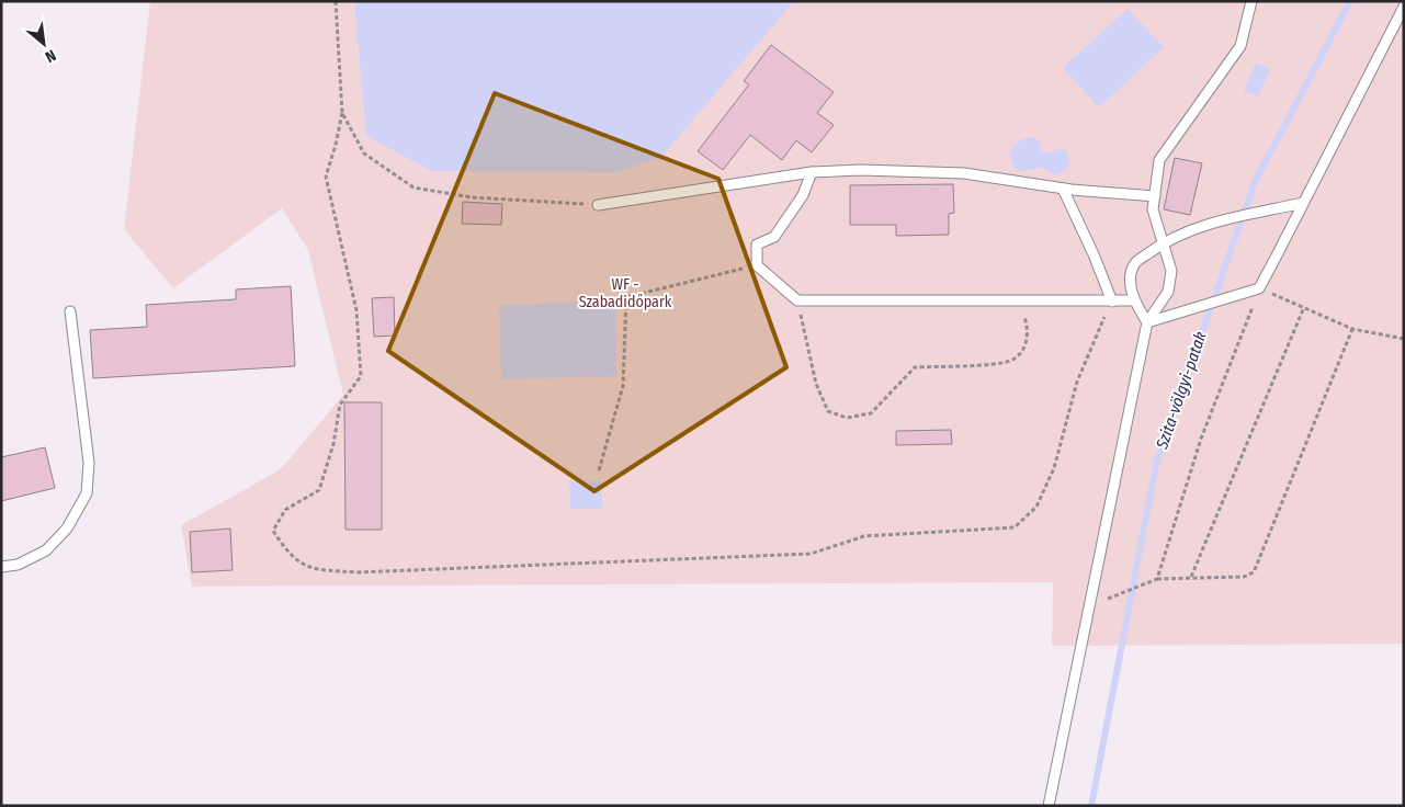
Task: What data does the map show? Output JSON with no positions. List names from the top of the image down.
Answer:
{
  "water": ["Szita-völgyi-patak"],
  "parks": ["WF - Szabadidőpark"],
  "north": "bottom right"
}
